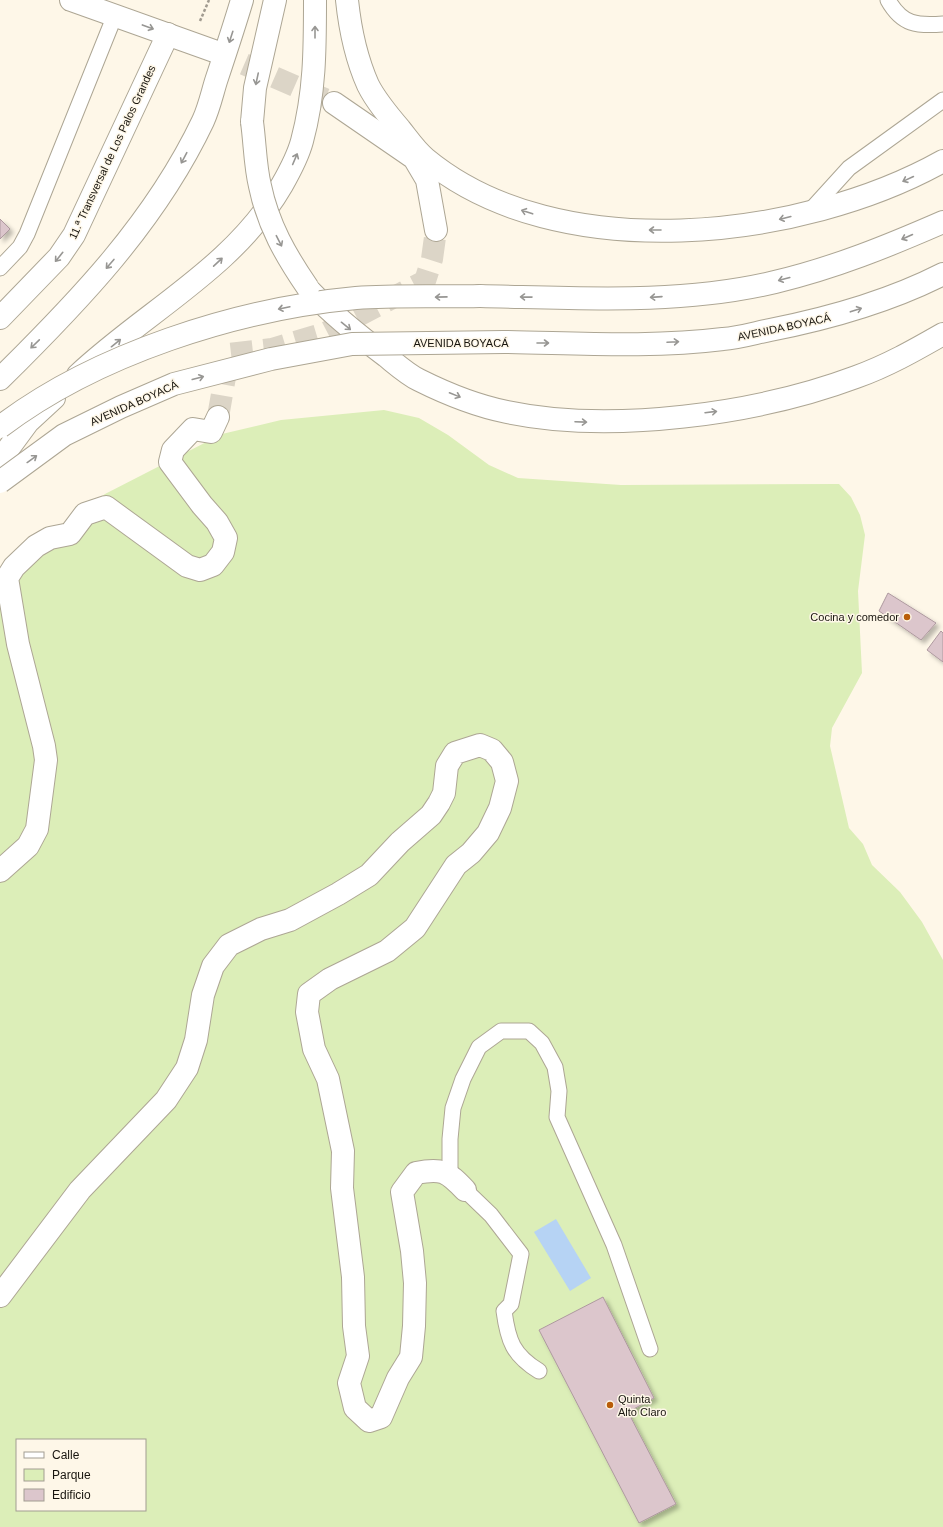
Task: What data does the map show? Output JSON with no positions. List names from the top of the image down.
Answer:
{
  "streets": {
    "main road": ["11.ª Transversal de Los Palos Grandes", "AVENIDA BOYACÁ"]
  },
  "places": ["Cocina y comedor", "Quinta Alto Claro"],
  "legend": ["Calle", "Parque", "Edificio"]
}
